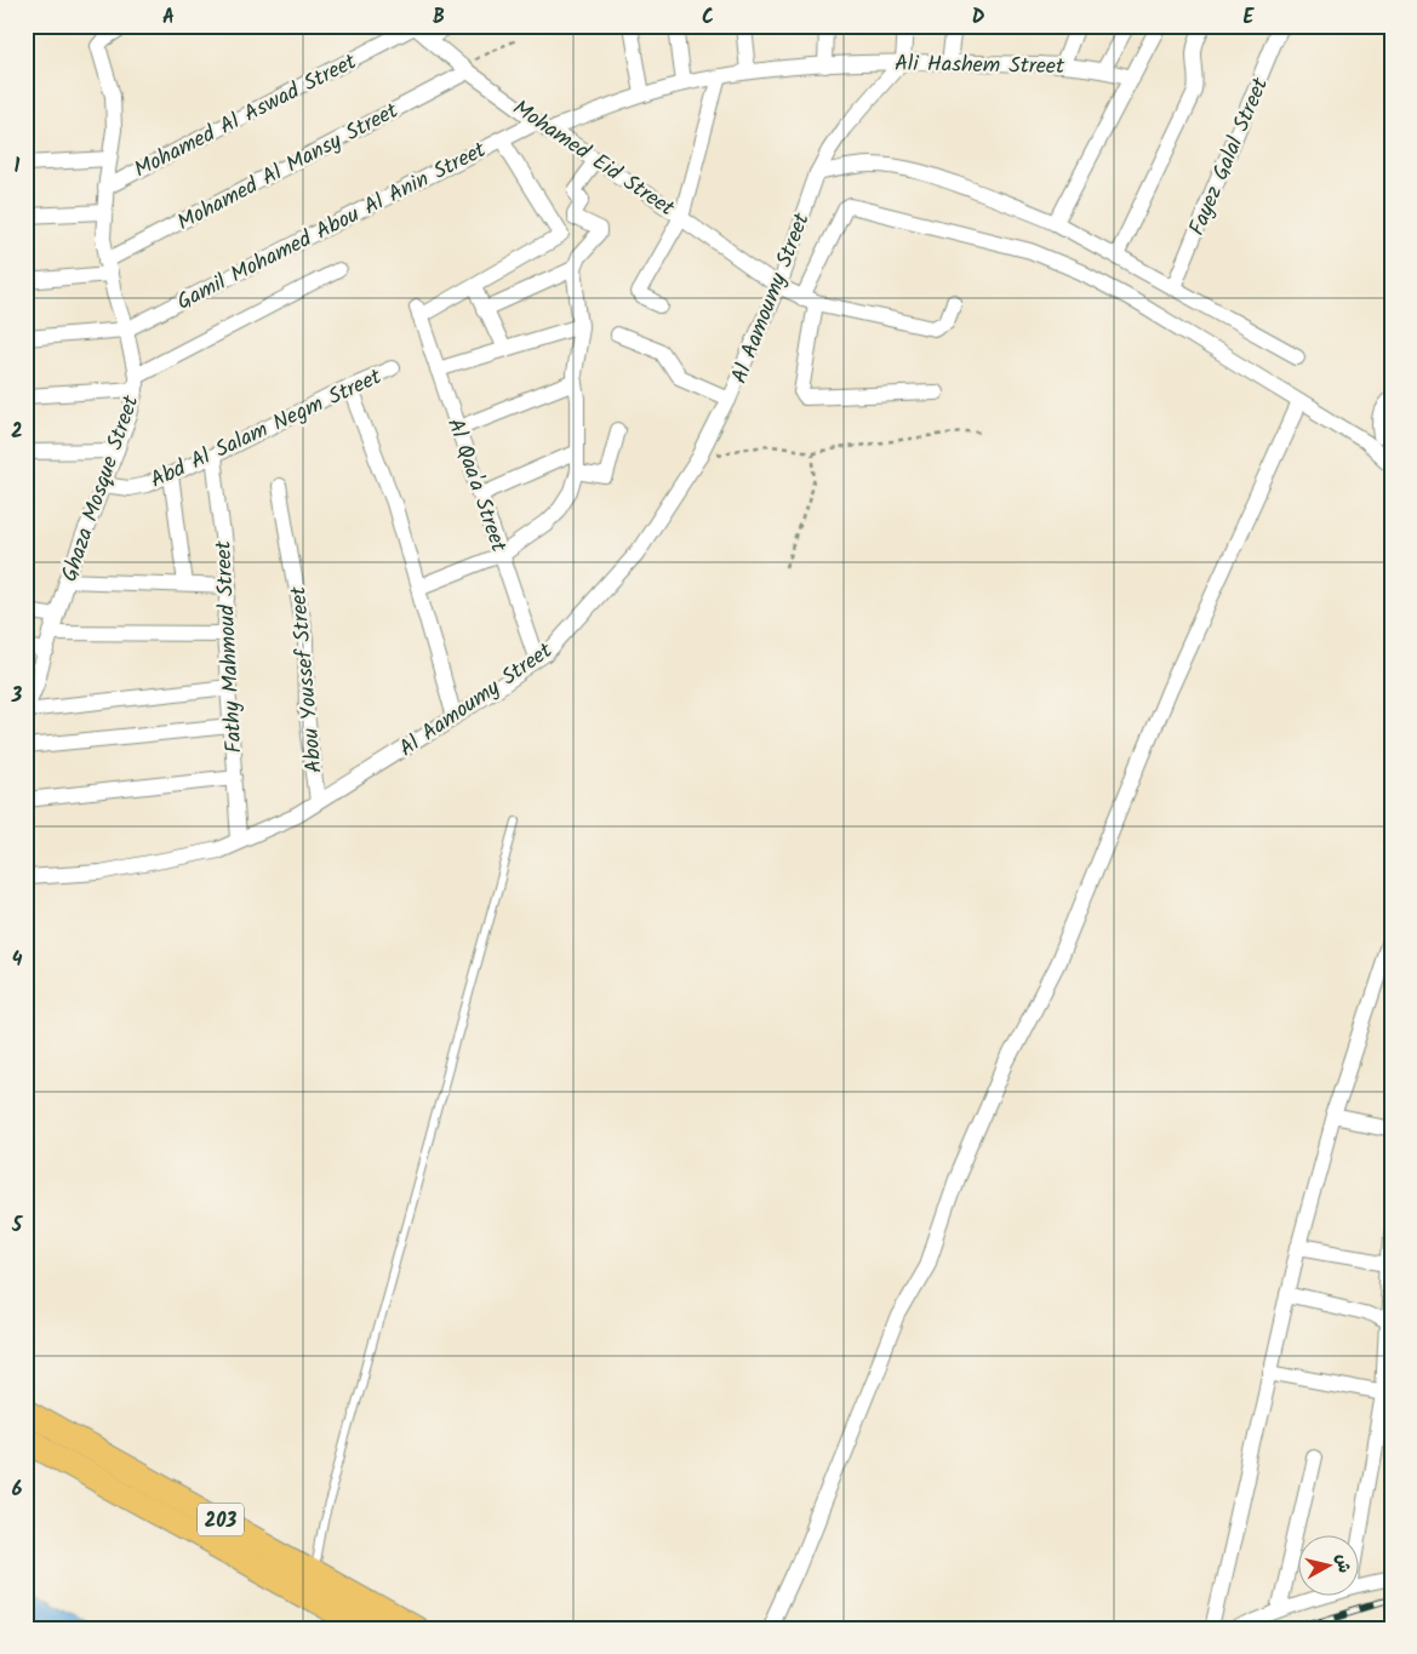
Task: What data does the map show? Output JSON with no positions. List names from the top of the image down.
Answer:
{
  "streets": {
    "main road": ["203"],
    "street": [
      "Ali Hashem Street",
      "Mohamed Al Aswad Street",
      "Fayez Galal Street",
      "Mohamed Eid Street",
      "Mohamed Al Mansy Street",
      "Gamil Mohamed Abou Al Anin Street",
      "Al Aamoumy Street",
      "Abd Al Salam Negm Street",
      "Al Qaa'a Street",
      "Ghaza Mosque Street",
      "Fathy Mahmoud Street",
      "Abou Youssef Street"
    ]
  },
  "crossings": [
    ["Ali Hashem Street", "Gamil Mohamed Abou Al Anin Street"],
    ["Ali Hashem Street", "Al Aamoumy Street"],
    ["Mohamed Al Aswad Street", "Mohamed Eid Street"],
    ["Mohamed Al Aswad Street", "Ghaza Mosque Street"],
    ["Mohamed Eid Street", "Mohamed Al Mansy Street"],
    ["Mohamed Eid Street", "Gamil Mohamed Abou Al Anin Street"],
    ["Mohamed Eid Street", "Al Aamoumy Street"],
    ["Mohamed Al Mansy Street", "Ghaza Mosque Street"],
    ["Gamil Mohamed Abou Al Anin Street", "Ghaza Mosque Street"],
    ["Al Aamoumy Street", "Al Qaa'a Street"],
    ["Al Aamoumy Street", "Fathy Mahmoud Street"],
    ["Al Aamoumy Street", "Abou Youssef Street"],
    ["Abd Al Salam Negm Street", "Ghaza Mosque Street"],
    ["Abd Al Salam Negm Street", "Fathy Mahmoud Street"]
  ],
  "north": "right",
  "grid": {
    "columns": [
      "A",
      "B",
      "C",
      "D",
      "E"
    ],
    "rows": [
      "1",
      "2",
      "3",
      "4",
      "5",
      "6"
    ]
  }
}
